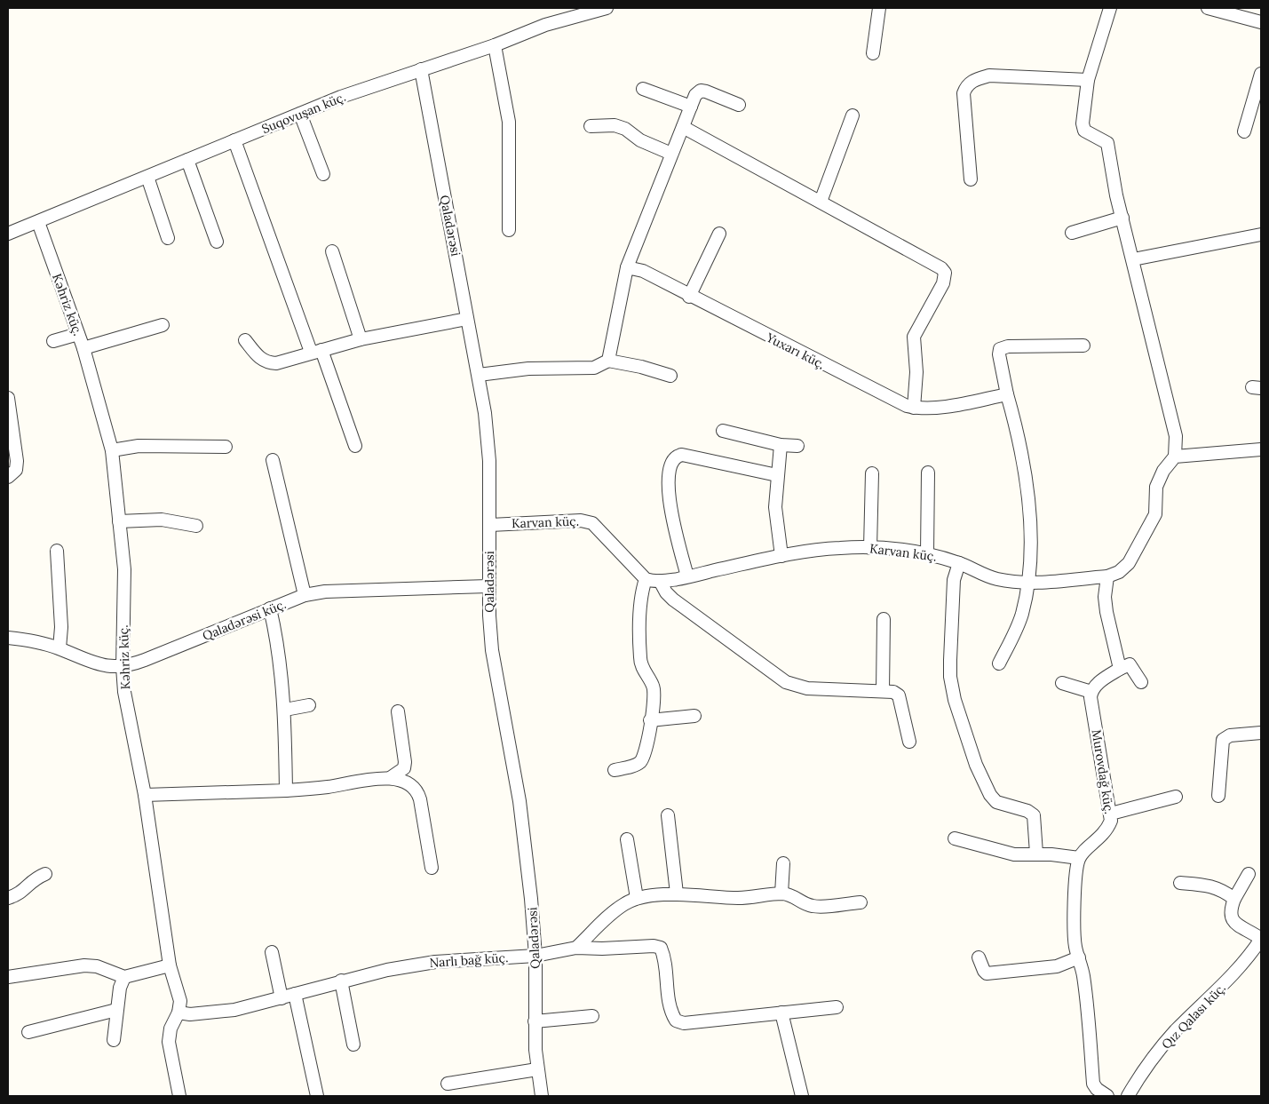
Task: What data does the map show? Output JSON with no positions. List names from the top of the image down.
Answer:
{
  "streets": {
    "street": [
      "Suqovuşan küç.",
      "Qaladərəsi",
      "Kəhriz küç.",
      "Yuxarı küç.",
      "Karvan küç.",
      "Qaladərəsi küç.",
      "Murovdağ küç.",
      "Narlı bağ küç.",
      "Qız Qalası küç."
    ]
  },
  "crossings": [
    ["Suqovuşan küç.", "Qaladərəsi"],
    ["Suqovuşan küç.", "Kəhriz küç."],
    ["Qaladərəsi", "Karvan küç."],
    ["Qaladərəsi", "Qaladərəsi küç."],
    ["Qaladərəsi", "Narlı bağ küç."],
    ["Kəhriz küç.", "Qaladərəsi küç."],
    ["Kəhriz küç.", "Narlı bağ küç."]
  ]
}
